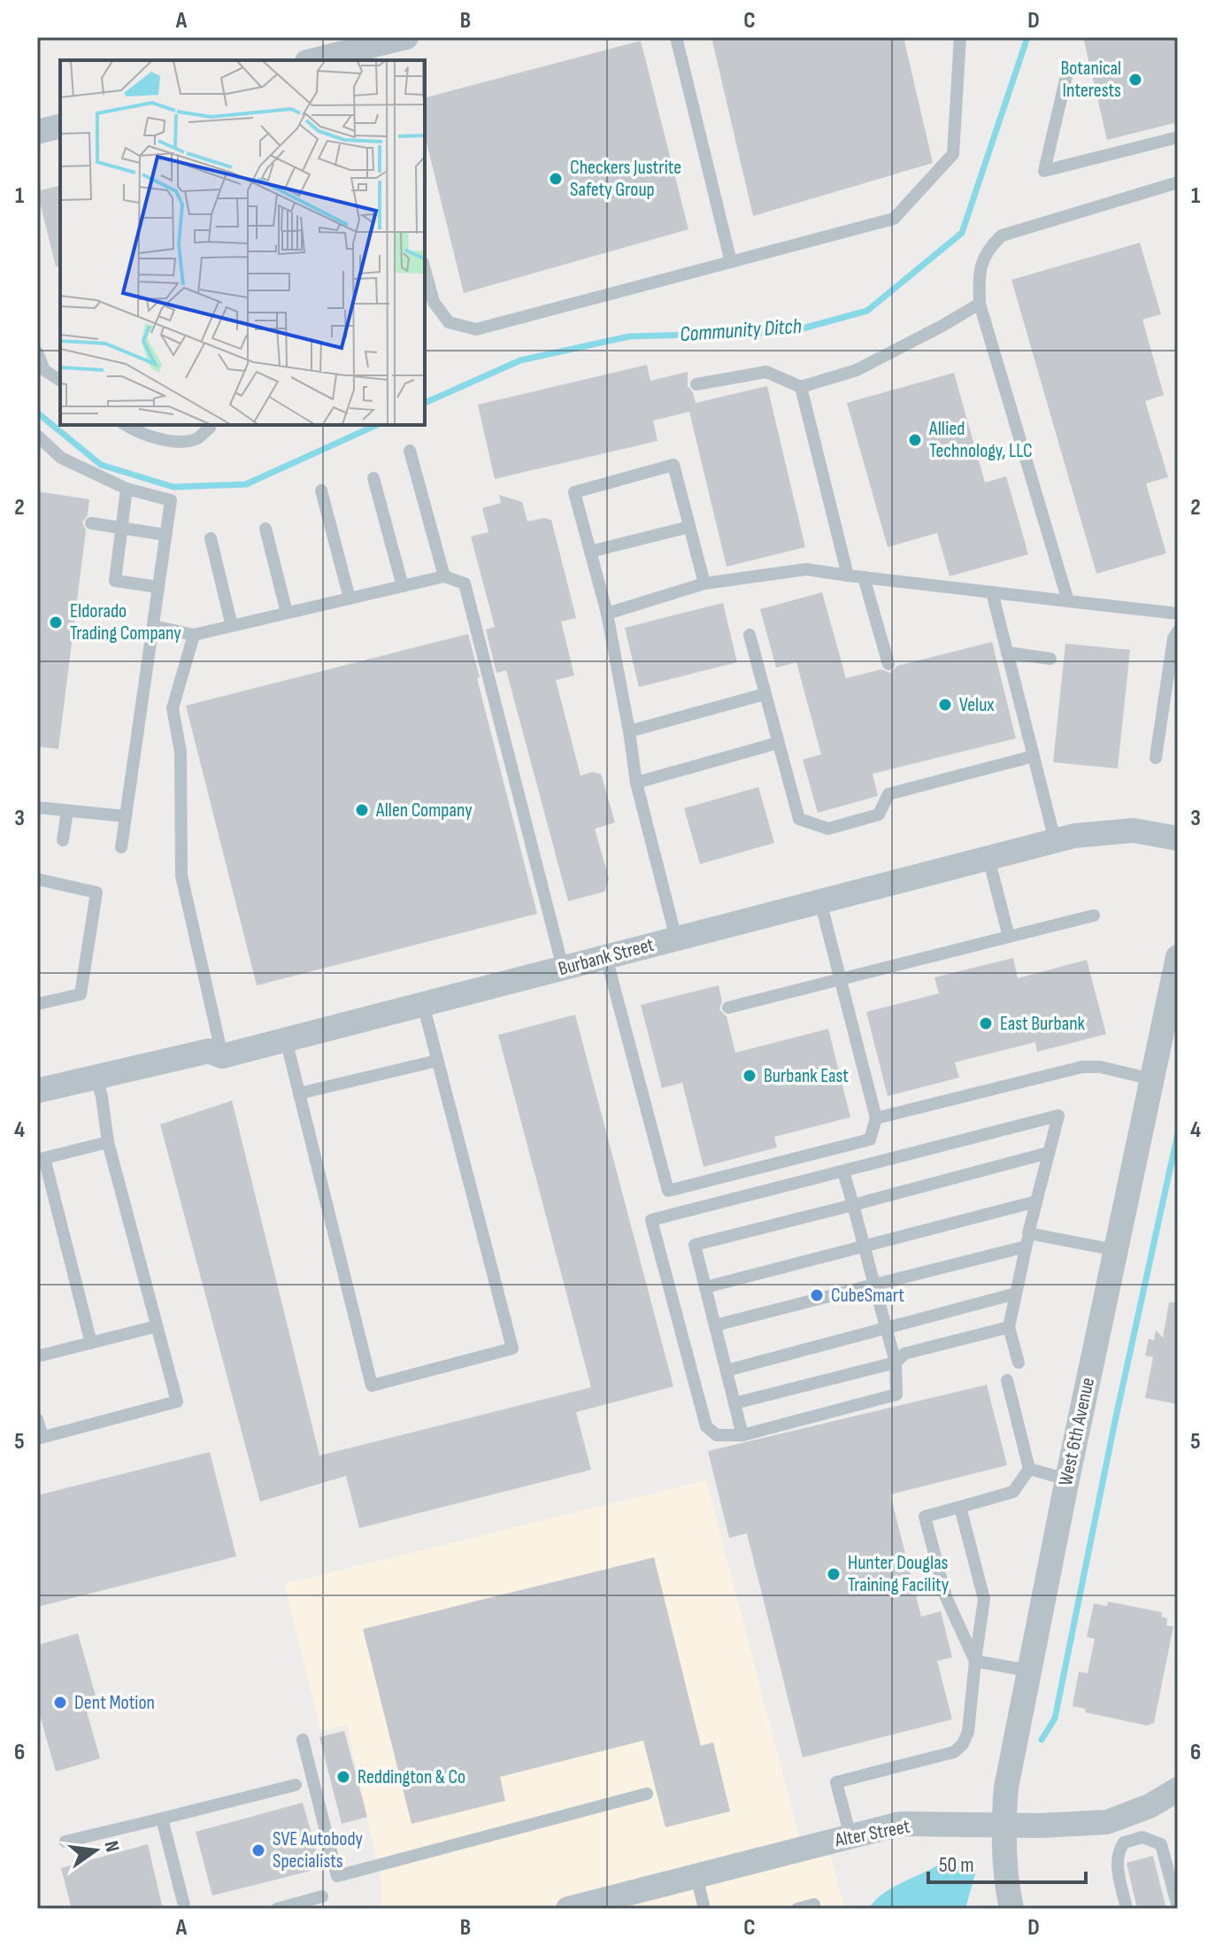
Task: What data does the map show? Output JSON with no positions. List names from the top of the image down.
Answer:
{
  "streets": {
    "street": ["Burbank Street", "West 6th Avenue", "Alter Street"]
  },
  "crossings": [
    ["West 6th Avenue", "Alter Street"]
  ],
  "water": ["Community Ditch"],
  "places": [
    "Botanical Interests",
    "Checkers Justrite Safety Group",
    "Allied Technology, LLC",
    "Eldorado Trading Company",
    "Velux",
    "Allen Company",
    "East Burbank",
    "Burbank East",
    "CubeSmart",
    "Hunter Douglas Training Facility",
    "Dent Motion",
    "Reddington & Co",
    "SVE Autobody Specialists"
  ],
  "scale_bar": "50 m",
  "north": "right",
  "grid": {
    "columns": [
      "A",
      "B",
      "C",
      "D"
    ],
    "rows": [
      "1",
      "2",
      "3",
      "4",
      "5",
      "6"
    ]
  }
}
